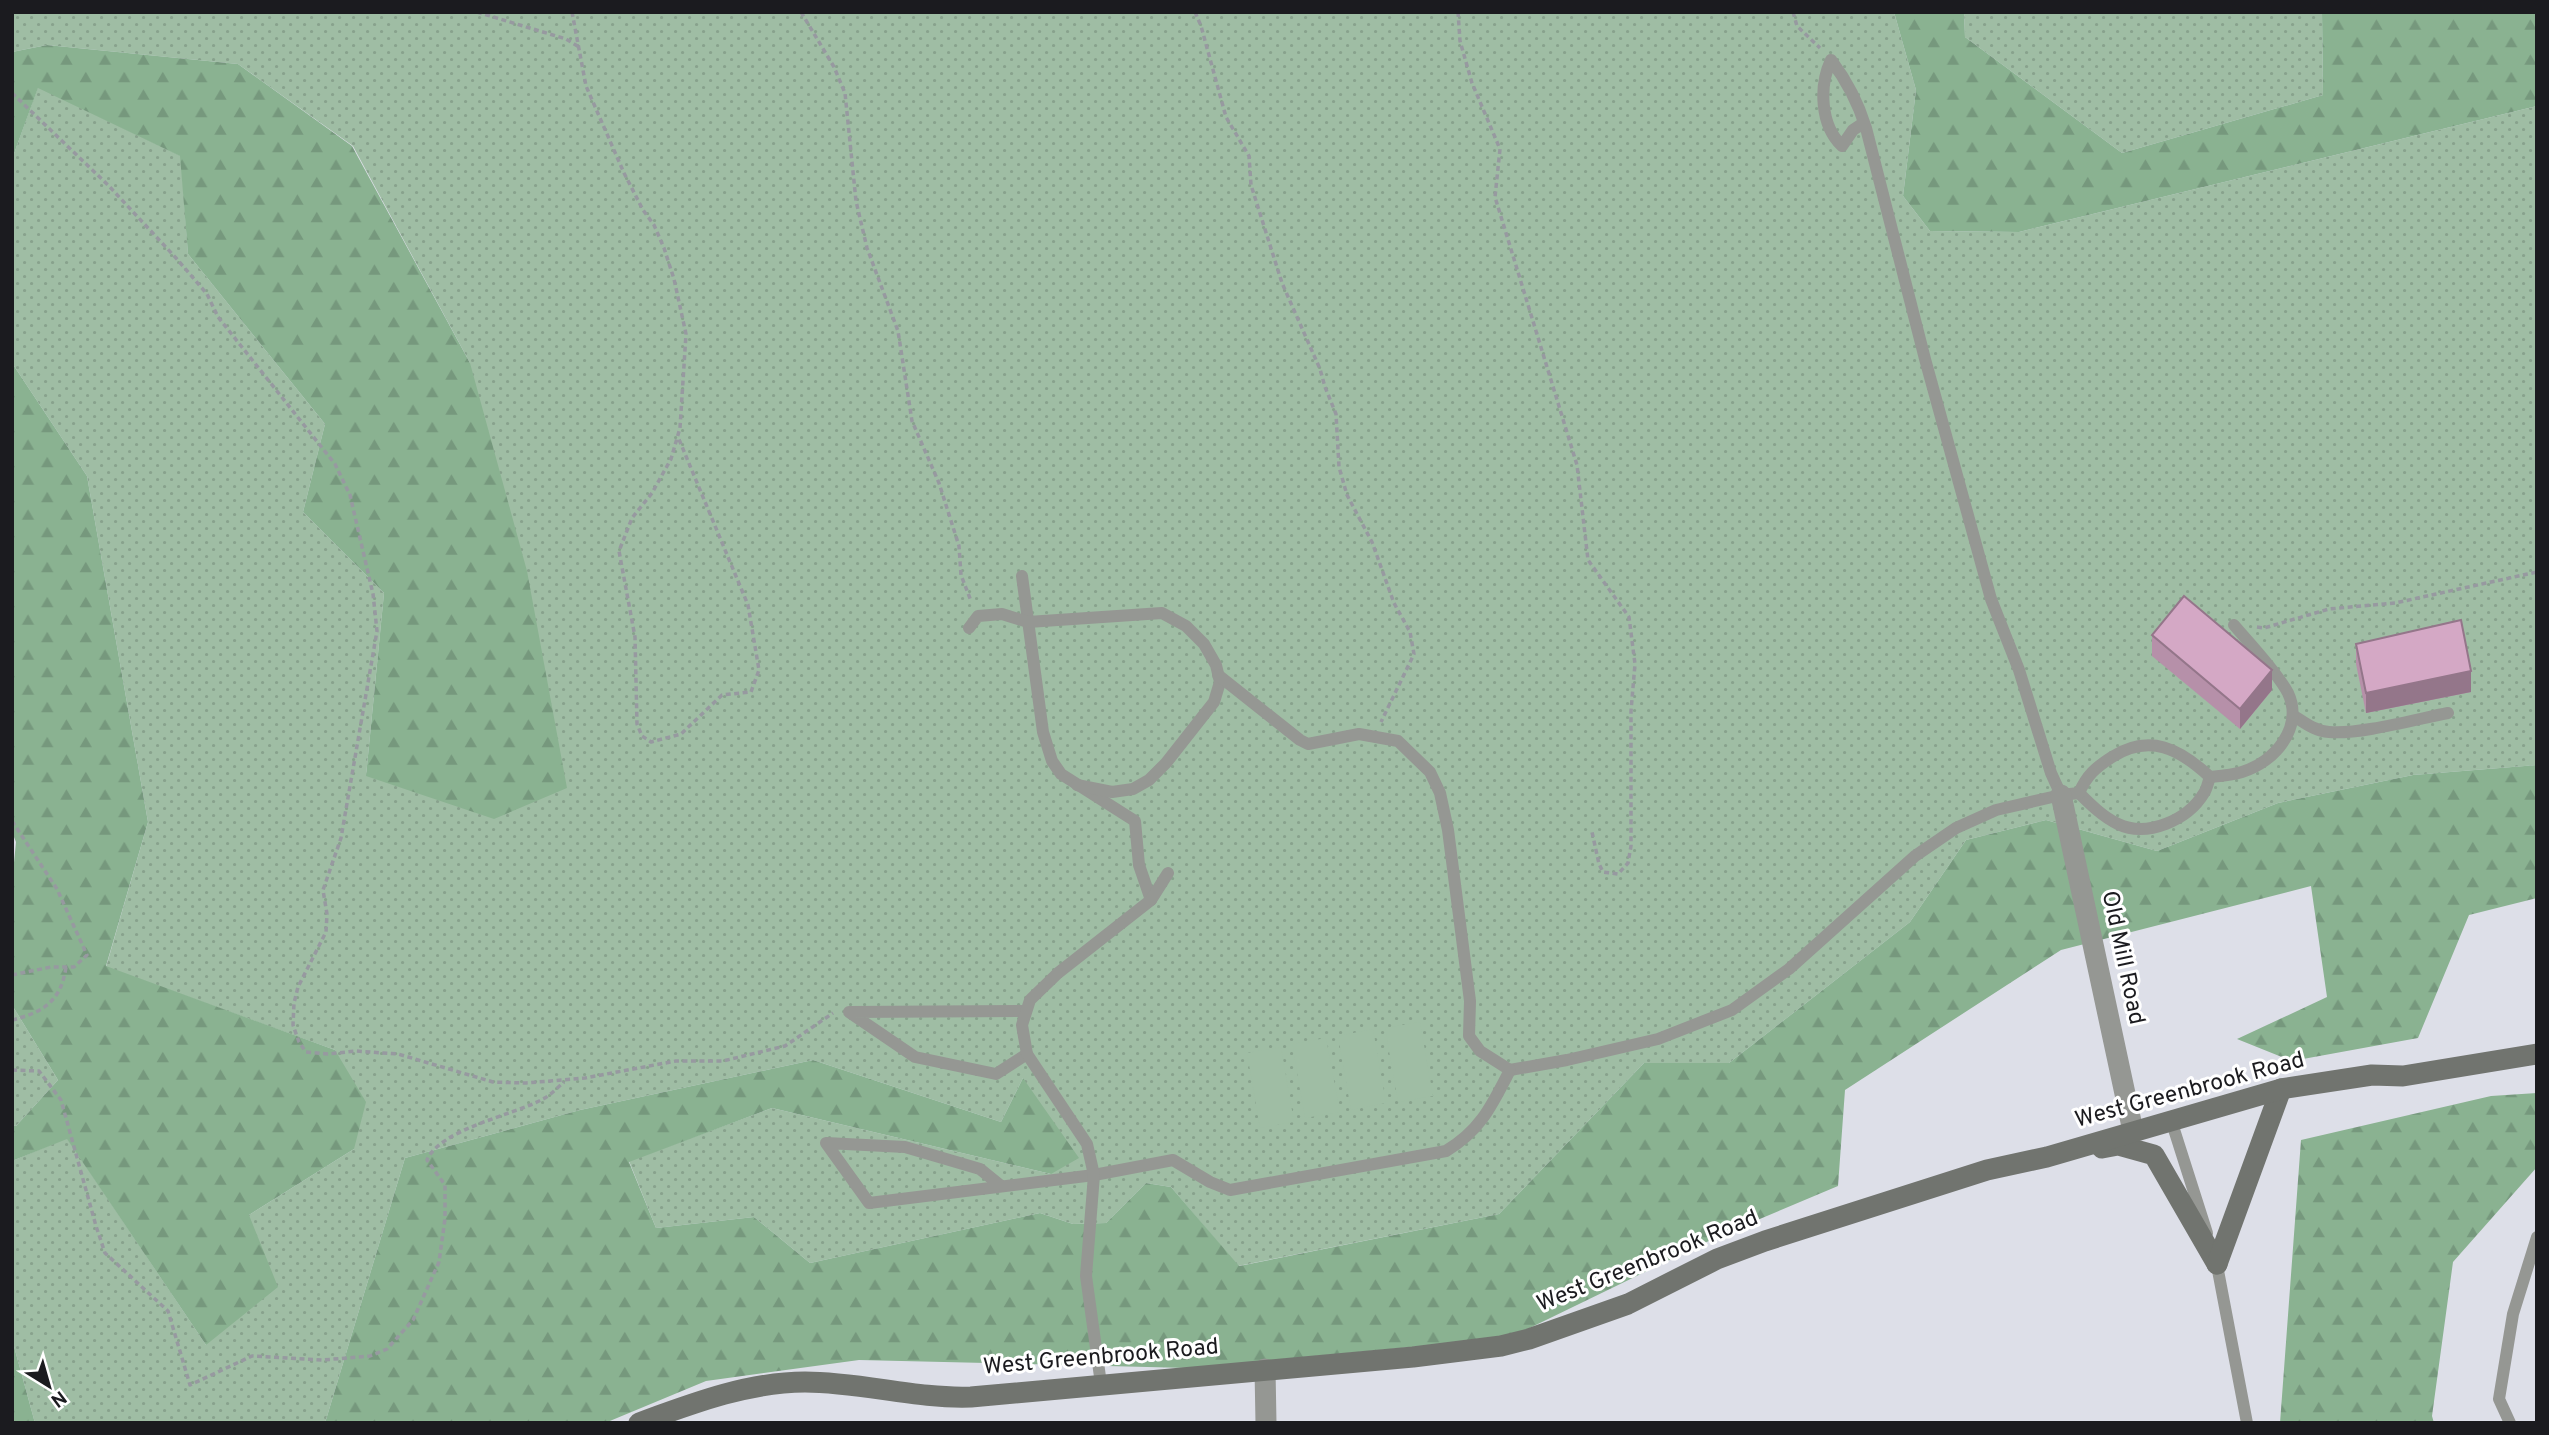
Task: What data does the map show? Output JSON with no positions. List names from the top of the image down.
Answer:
{
  "streets": {
    "street": ["Old Mill Road", "West Greenbrook Road"]
  },
  "crossings": [
    ["Old Mill Road", "West Greenbrook Road"]
  ],
  "north": "bottom right"
}
